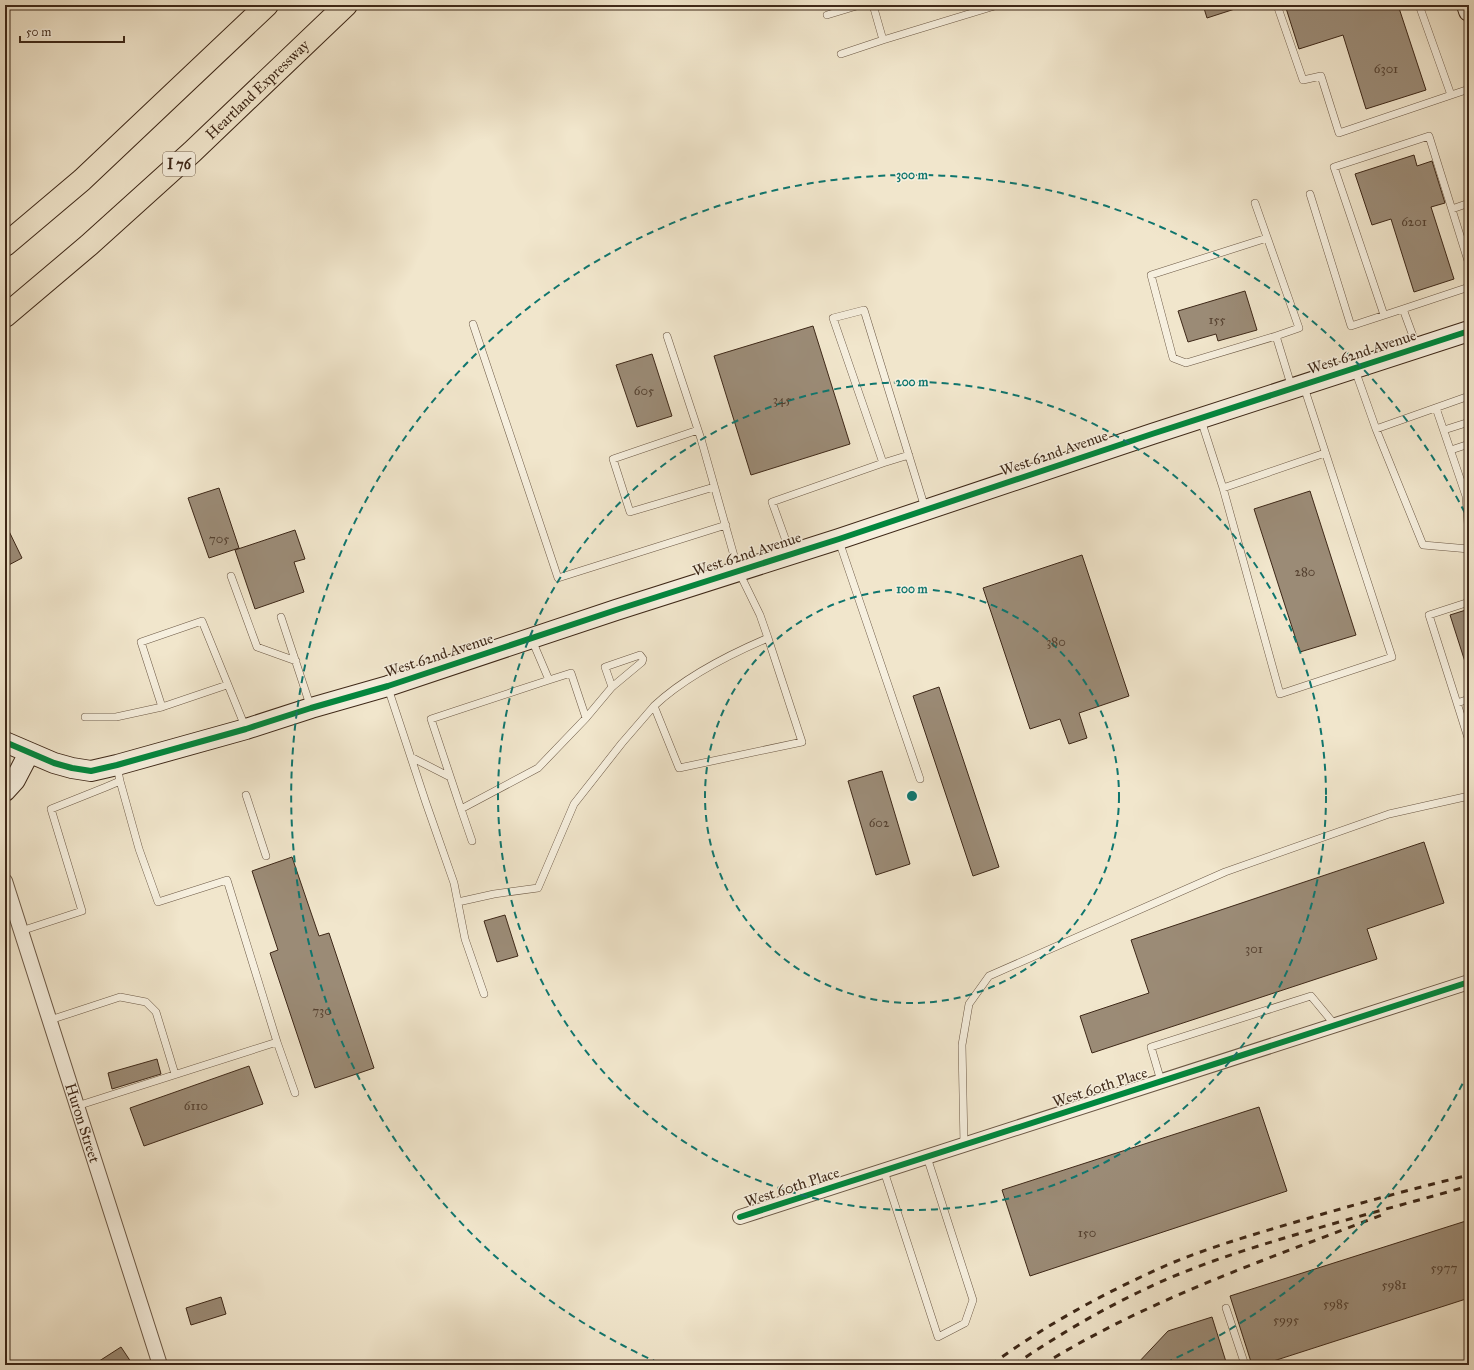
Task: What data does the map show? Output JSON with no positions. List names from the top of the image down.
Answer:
{
  "streets": {
    "highway": ["Heartland Expressway", "I 76"],
    "street": ["West 62nd Avenue", "West 60th Place", "Huron Street"]
  },
  "house_numbers": [
    "6301",
    "6201",
    "155",
    "605",
    "345",
    "705",
    "280",
    "380",
    "602",
    "301",
    "730",
    "6110",
    "150",
    "5977",
    "5981",
    "5985",
    "5995"
  ],
  "scale_bar": "50 m",
  "rings": ["300 m", "200 m", "100 m"]
}
